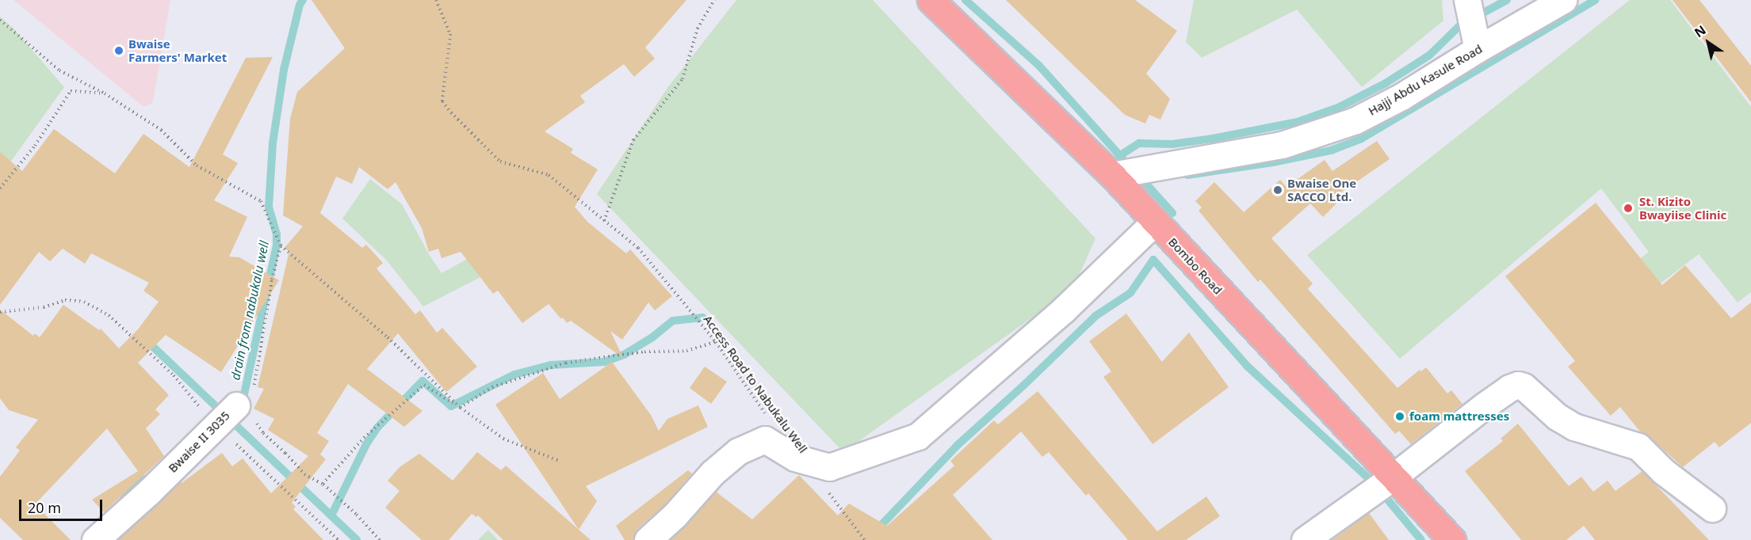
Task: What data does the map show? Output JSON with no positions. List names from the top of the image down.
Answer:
{
  "streets": {
    "main road": ["Bombo Road"],
    "street": ["Hajji Abdu Kasule Road", "Bwaise II 3035"],
    "path": ["Access Road to Nabukalu Well"]
  },
  "crossings": [
    ["Hajji Abdu Kasule Road", "Bombo Road"]
  ],
  "water": ["drain from nabukalu well"],
  "places": [
    "Bwaise Farmers' Market",
    "Bwaise One SACCO Ltd.",
    "St. Kizito Bwayiise Clinic",
    "foam mattresses"
  ],
  "scale_bar": "20 m",
  "north": "top left"
}
